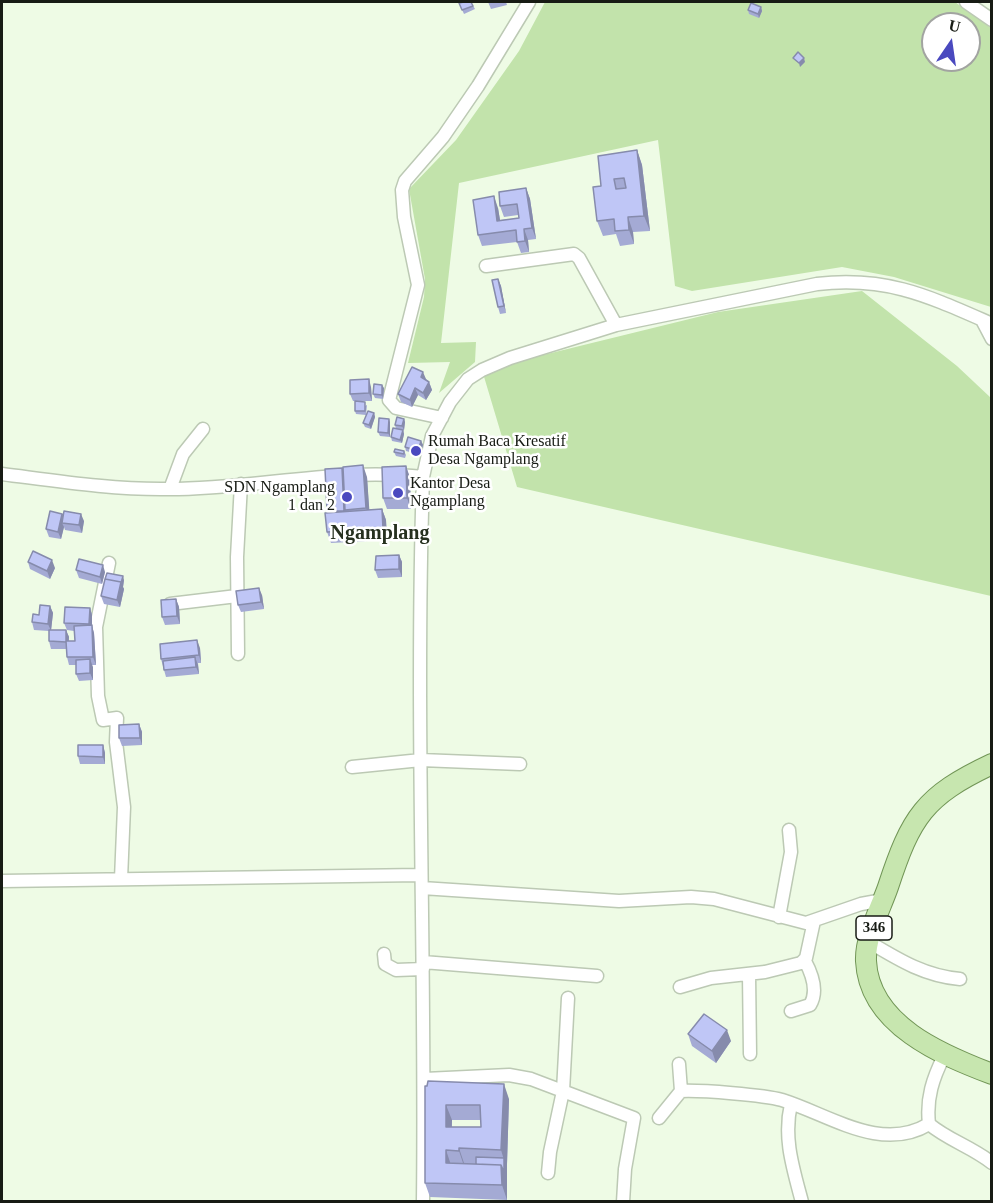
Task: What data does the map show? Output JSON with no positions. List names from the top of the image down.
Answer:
{
  "streets": {
    "main road": ["346"]
  },
  "districts": ["Ngamplang"],
  "places": ["Rumah Baca Kresatif Desa Ngamplang", "Kantor Desa Ngamplang", "SDN Ngamplang 1 dan 2"],
  "north": "top"
}
